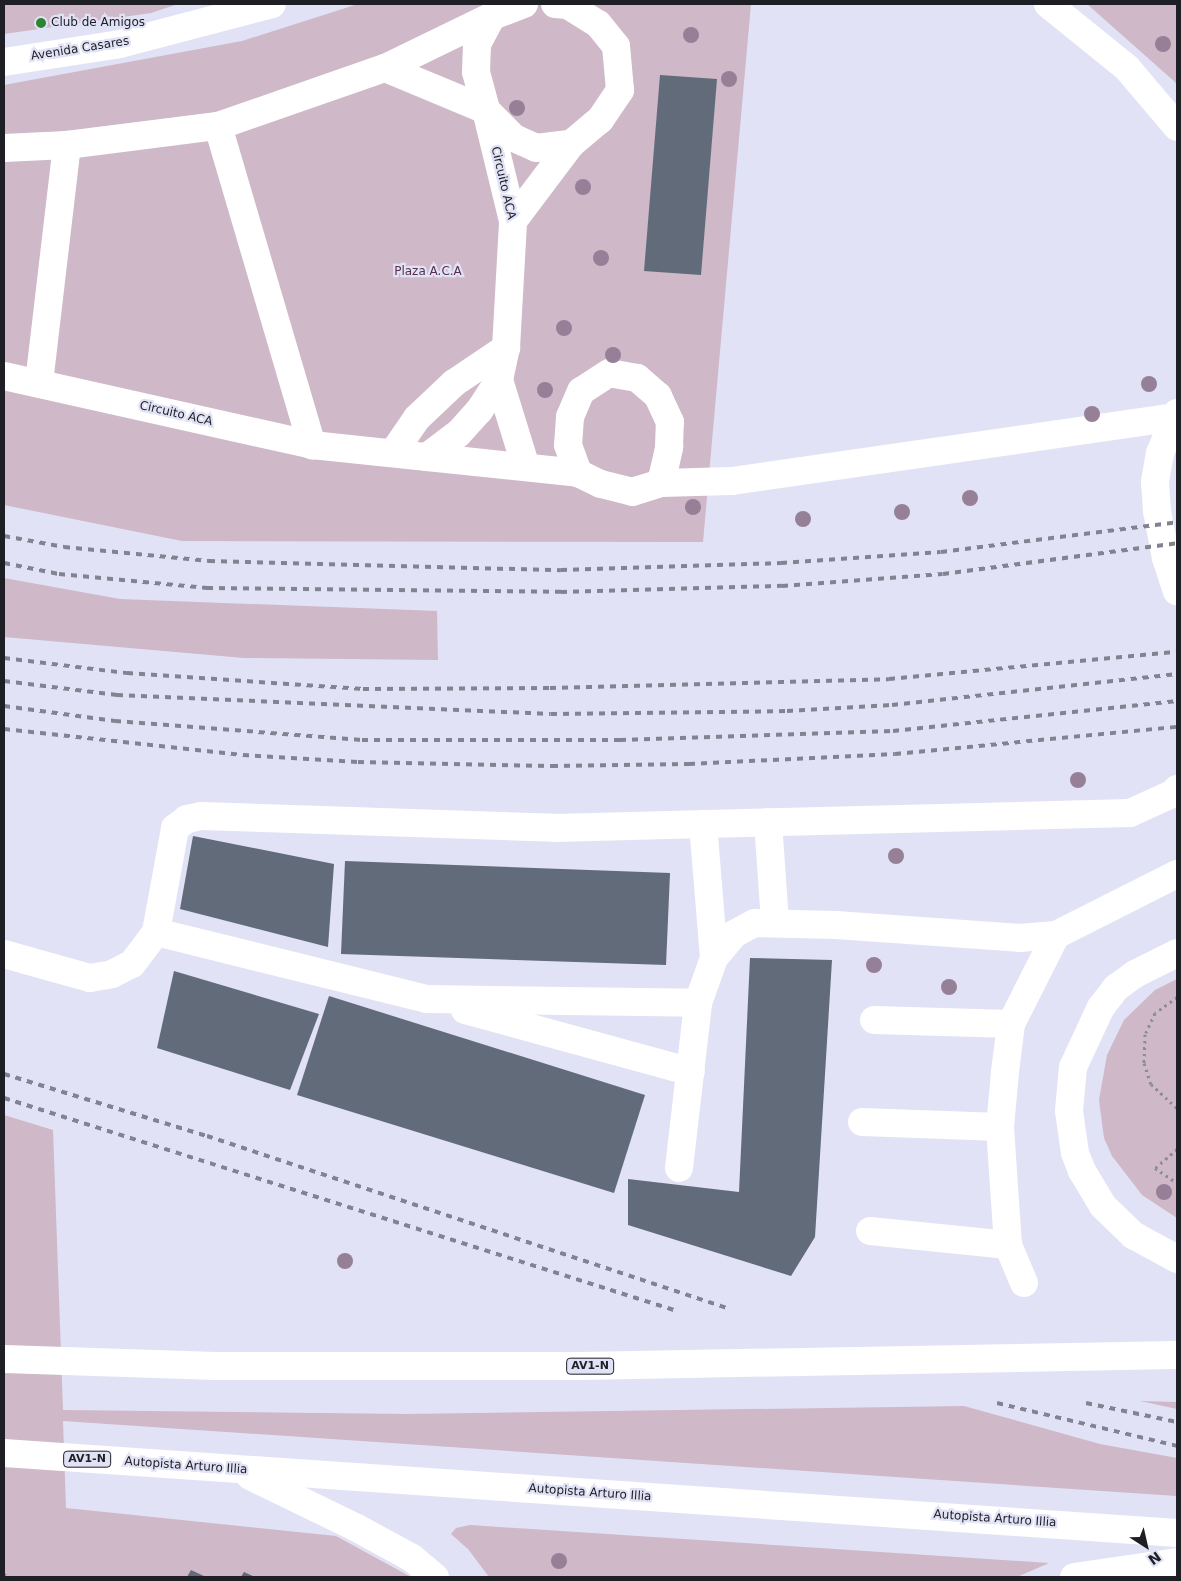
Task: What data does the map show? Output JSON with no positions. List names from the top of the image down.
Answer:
{
  "streets": {
    "main road": [
      "Avenida Casares",
      "Circuito ACA",
      "AV1-N",
      "Autopista Arturo Illia"
    ]
  },
  "parks": ["Plaza A.C.A"],
  "places": ["Club de Amigos"],
  "north": "bottom right"
}
